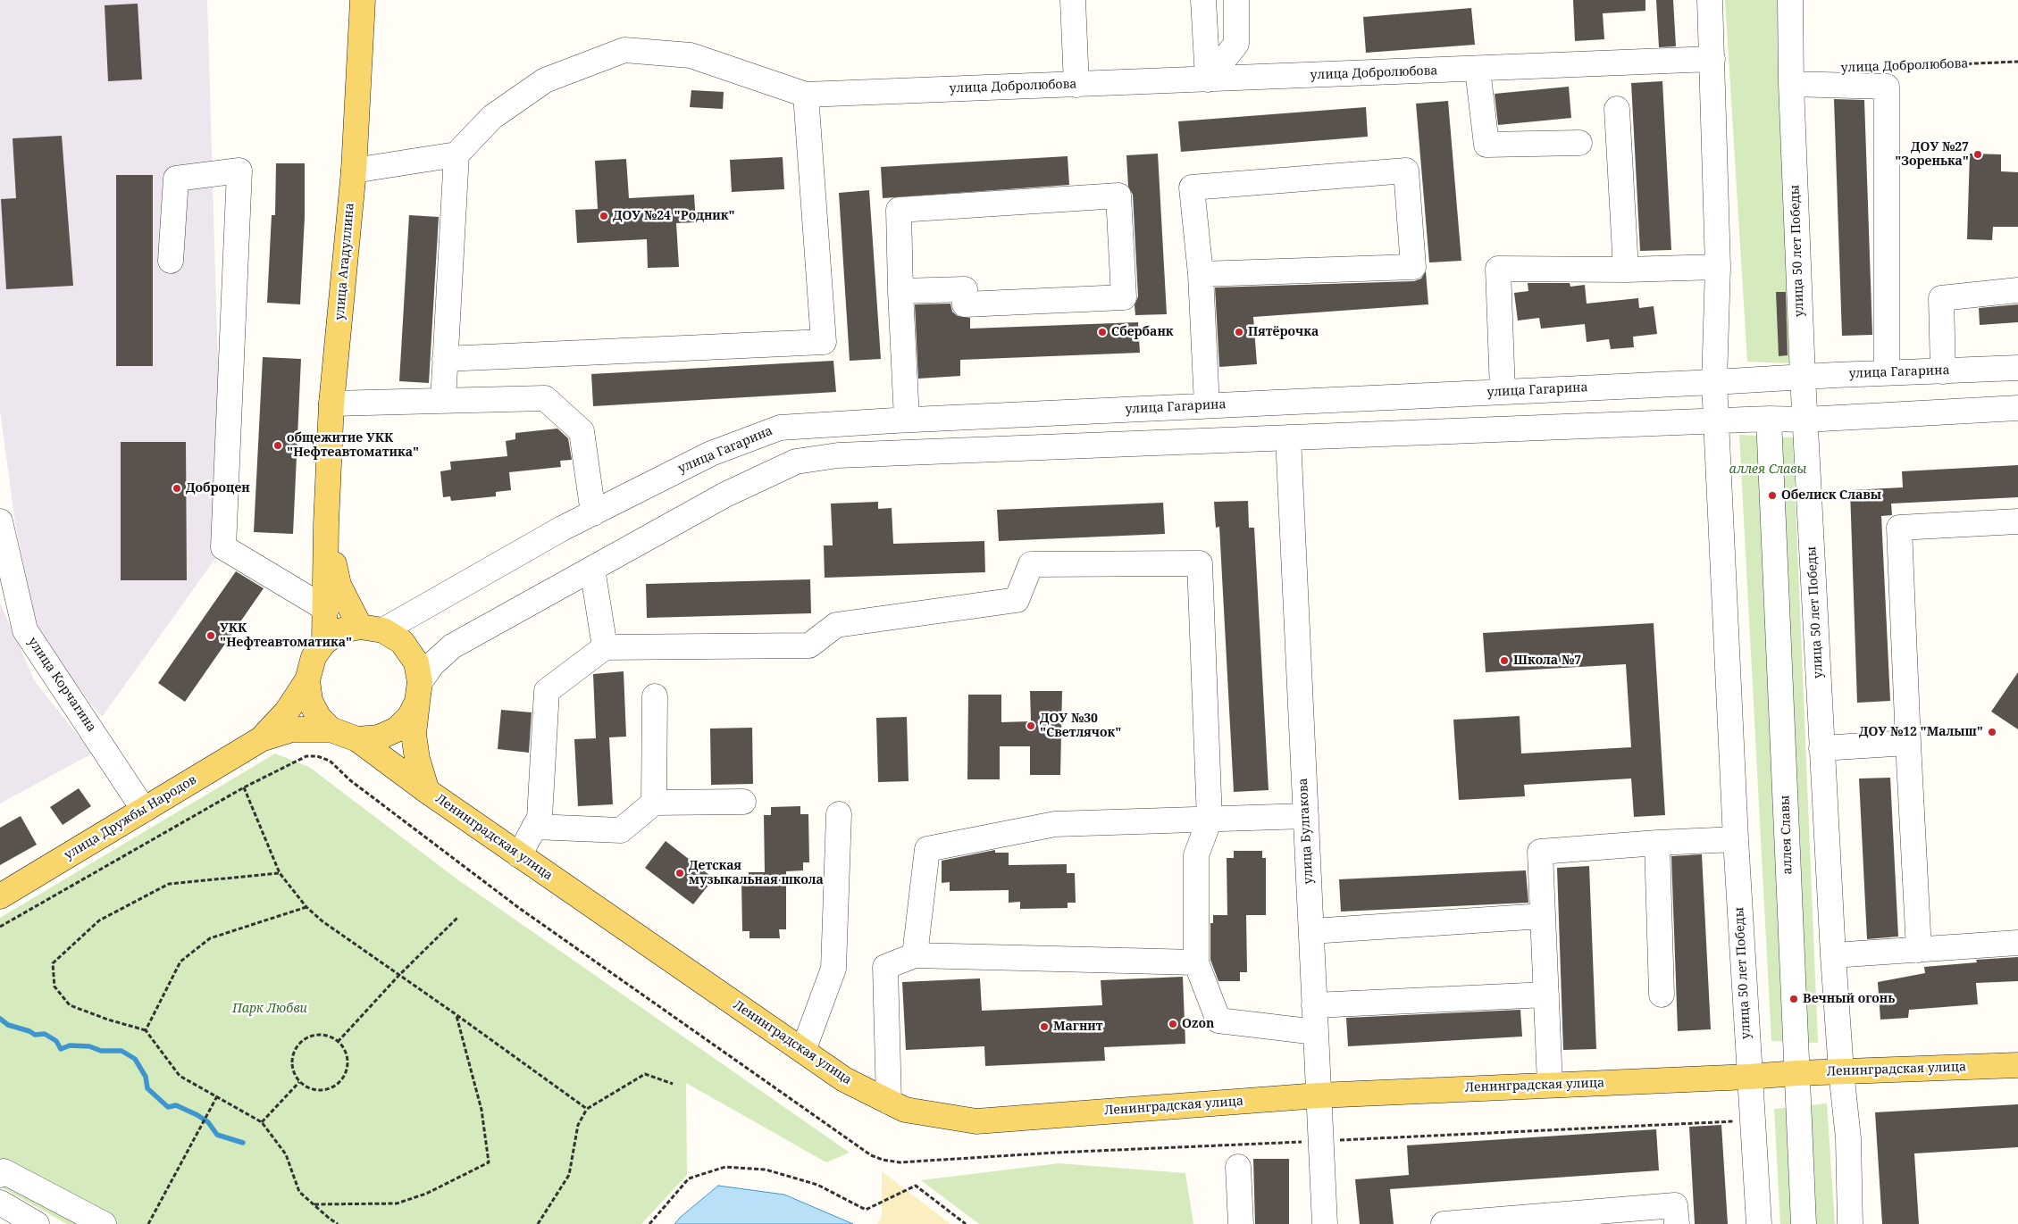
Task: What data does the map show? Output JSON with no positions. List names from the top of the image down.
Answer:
{
  "streets": {
    "main road": ["улица Агадуллина", "улица Дружбы Народов", "Ленинградская улица"],
    "street": [
      "улица Добролюбова",
      "улица 50 лет Победы",
      "улица Гагарина",
      "улица Корчагина",
      "улица Булгакова",
      "аллея Славы"
    ]
  },
  "crossings": [
    ["улица Добролюбова", "улица 50 лет Победы"],
    ["улица 50 лет Победы", "улица Гагарина"],
    ["улица 50 лет Победы", "Ленинградская улица"],
    ["улица Гагарина", "Ленинградская улица"],
    ["улица Корчагина", "улица Дружбы Народов"],
    ["улица Булгакова", "Ленинградская улица"],
    ["аллея Славы", "Ленинградская улица"]
  ],
  "parks": ["аллея Славы", "Парк Любви"],
  "places": [
    "ДОУ №27 \"Зоренька\"",
    "ДОУ №24 \"Родник\"",
    "Сбербанк",
    "Пятёрочка",
    "общежитие УКК \"Нефтеавтоматика\"",
    "Доброцен",
    "Обелиск Славы",
    "УКК \"Нефтеавтоматика\"",
    "Школа №7",
    "ДОУ №30 \"Светлячок\"",
    "ДОУ №12 \"Малыш\"",
    "Детская музыкальная школа",
    "Вечный огонь",
    "Ozon",
    "Магнит"
  ]
}
